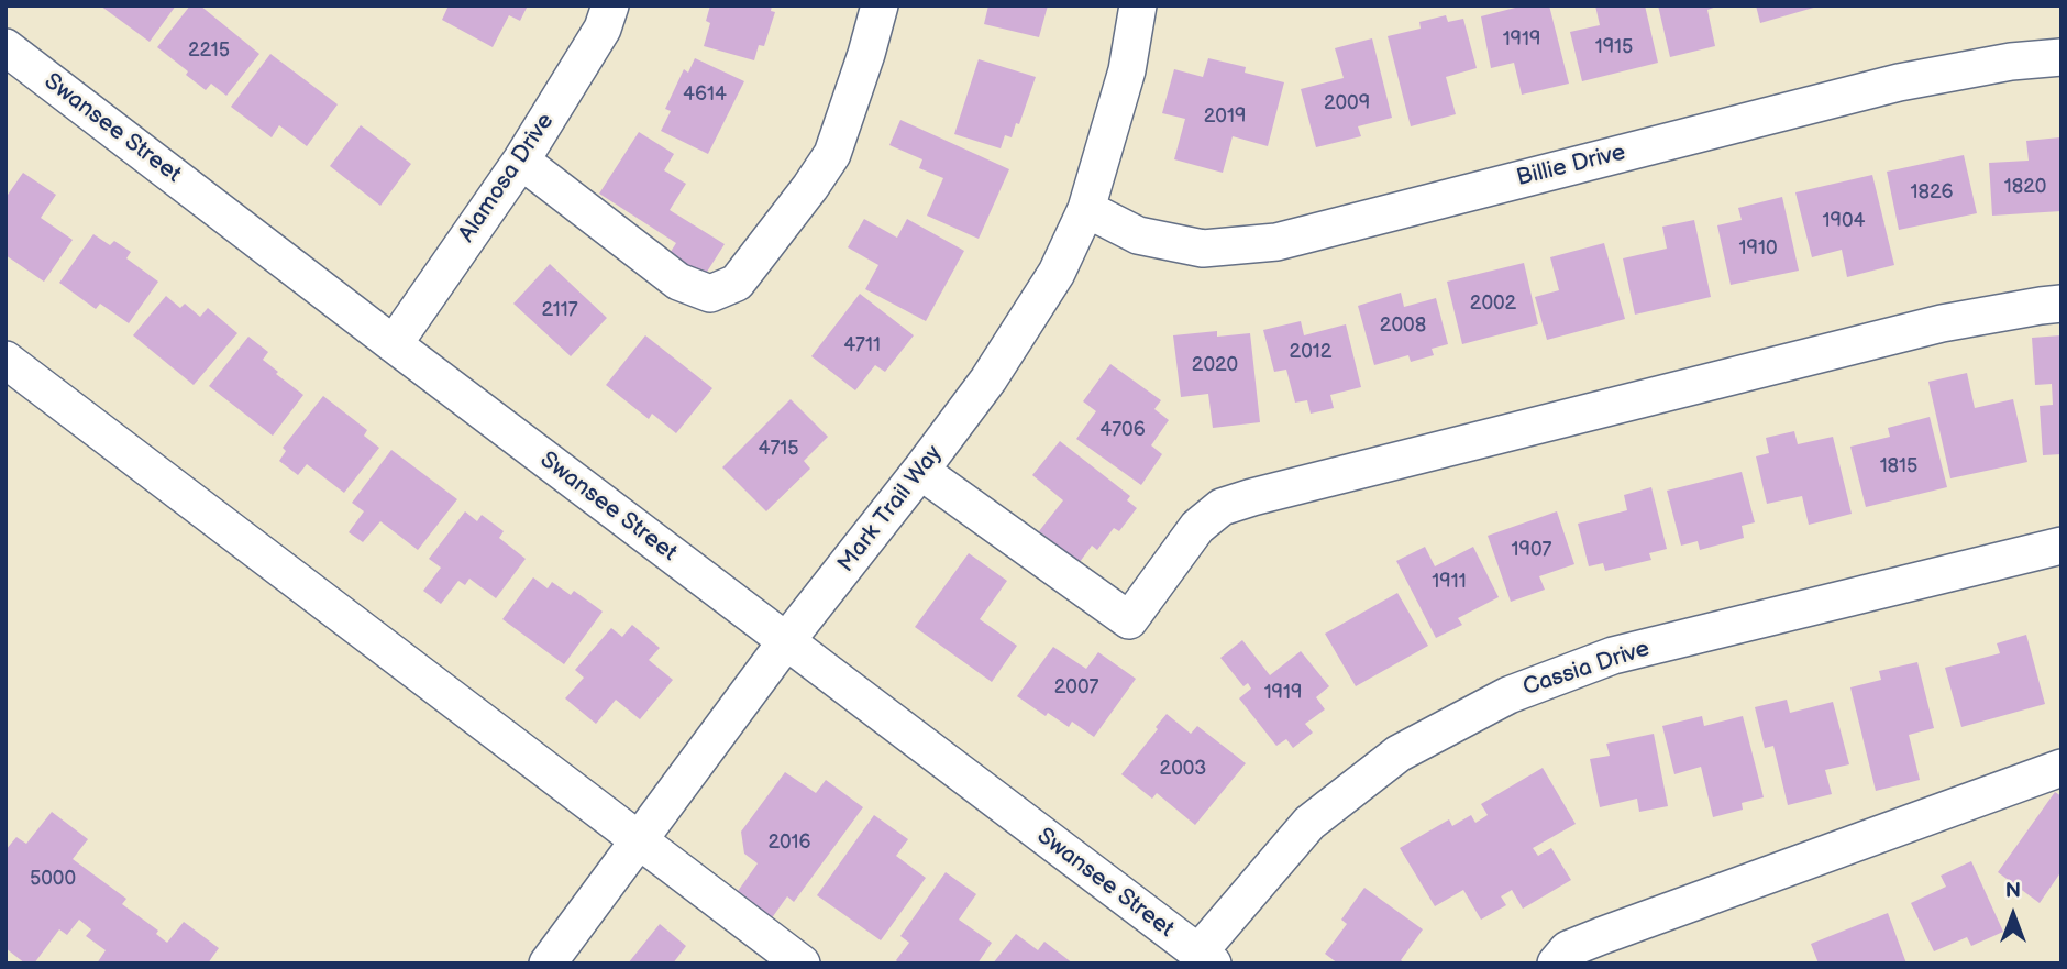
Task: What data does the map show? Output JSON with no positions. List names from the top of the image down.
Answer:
{
  "streets": {
    "street": [
      "Swansee Street",
      "Billie Drive",
      "Alamosa Drive",
      "Mark Trail Way",
      "Cassia Drive"
    ]
  },
  "crossings": [
    ["Swansee Street", "Alamosa Drive"],
    ["Swansee Street", "Mark Trail Way"],
    ["Swansee Street", "Cassia Drive"],
    ["Billie Drive", "Mark Trail Way"]
  ],
  "house_numbers": [
    "1919",
    "1915",
    "2215",
    "4614",
    "2009",
    "2019",
    "1820",
    "1826",
    "1904",
    "1910",
    "2002",
    "2117",
    "2008",
    "4711",
    "2012",
    "2020",
    "4706",
    "4715",
    "1815",
    "1907",
    "1911",
    "2007",
    "1919",
    "2003",
    "2016",
    "5000"
  ],
  "north": "top"
}
